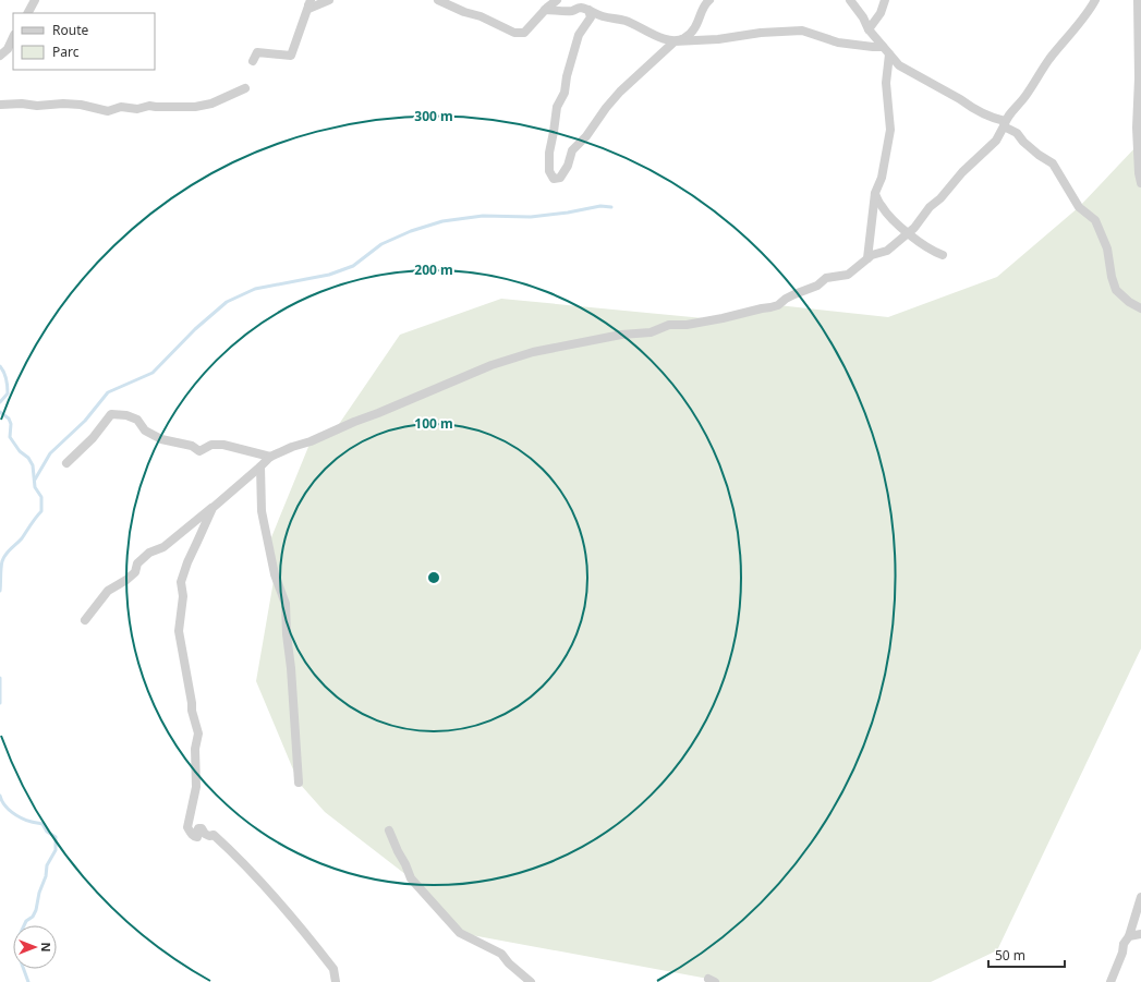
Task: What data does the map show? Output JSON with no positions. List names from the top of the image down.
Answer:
{
  "legend": ["Route", "Parc"],
  "scale_bar": "50 m",
  "north": "right",
  "rings": ["300 m", "200 m", "100 m"]
}
